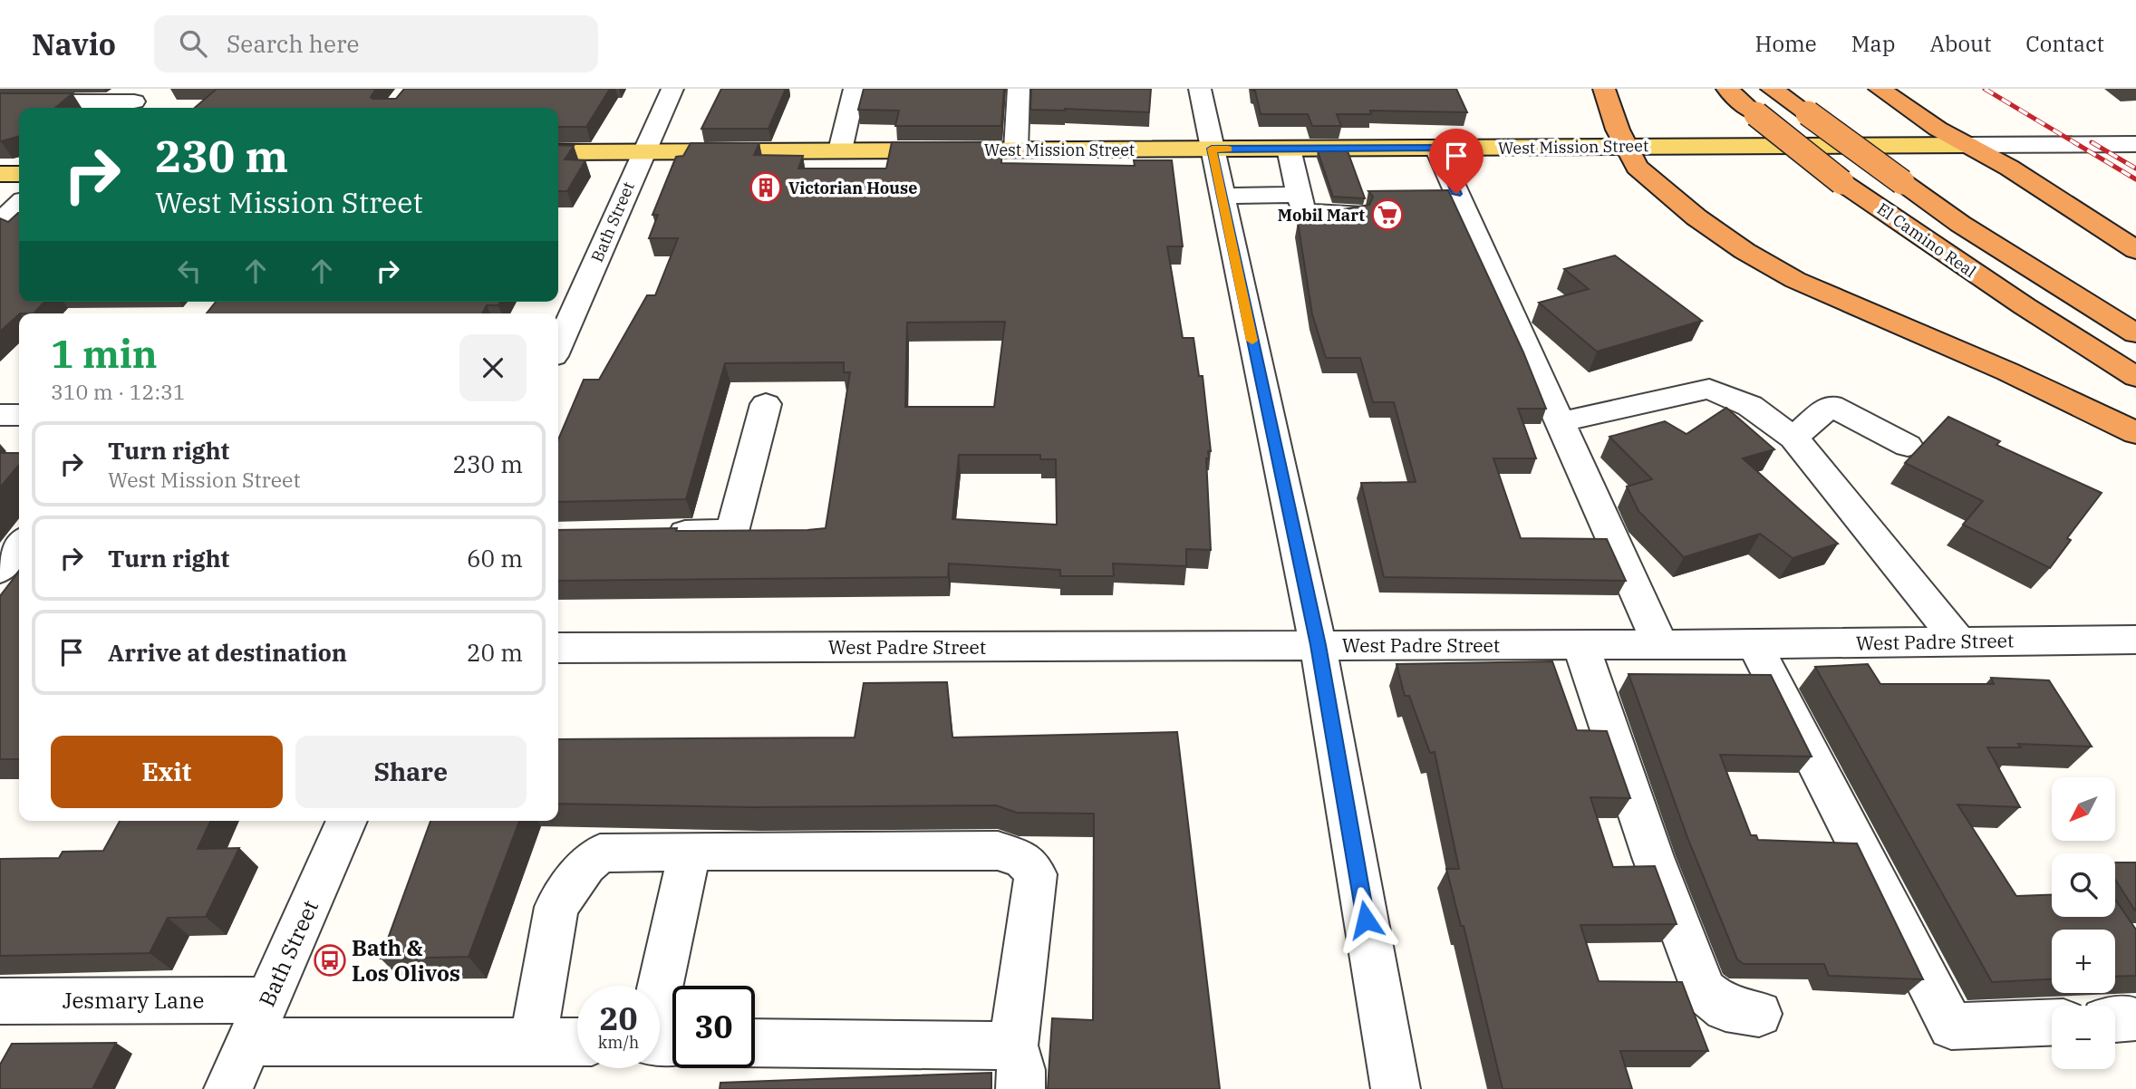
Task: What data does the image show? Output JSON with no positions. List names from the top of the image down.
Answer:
{
  "streets": {
    "highway": ["El Camino Real"],
    "main road": ["West Mission Street"],
    "street": ["Bath Street", "West Padre Street", "Jesmary Lane"]
  },
  "crossings": [
    ["West Mission Street", "Bath Street"],
    ["Bath Street", "Jesmary Lane"]
  ],
  "places": {
    "building": ["Victorian House"],
    "supermarket": ["Mobil Mart"],
    "bus stop": ["Bath & Los Olivos"]
  },
  "north": "bottom left",
  "page": {
    "header": "Navio",
    "search": "Search here",
    "nav": [
      "Home",
      "Map",
      "About",
      "Contact"
    ],
    "turn": ["230 m", "West Mission Street"],
    "heading": ["1 min", "310 m · 12:31"],
    "list": [
      {
        "name": "Turn right",
        "note": "West Mission Street",
        "value": "230 m"
      },
      {
        "name": "Turn right",
        "value": "60 m"
      },
      {
        "name": "Arrive at destination",
        "value": "20 m"
      }
    ],
    "buttons": ["Exit", "Share"],
    "map_buttons": ["+", "−"],
    "speed": "20 km/h",
    "limit": "30"
  }
}
